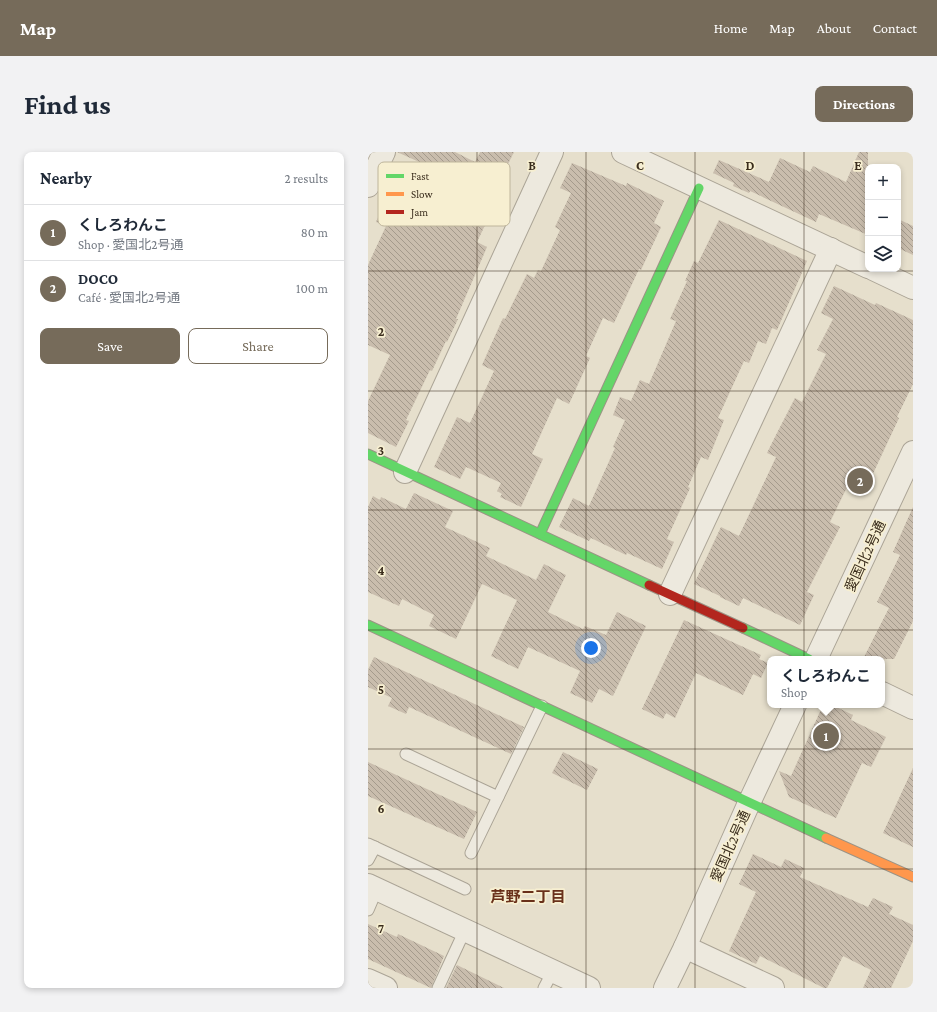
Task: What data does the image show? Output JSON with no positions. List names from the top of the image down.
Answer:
{
  "streets": {
    "street": ["愛国北2号通"]
  },
  "districts": ["芦野二丁目"],
  "legend": ["Fast", "Slow", "Jam"],
  "page": {
    "header": "Map",
    "nav": [
      "Home",
      "Map",
      "About",
      "Contact"
    ],
    "buttons": [
      "Directions",
      ["Save", "Share"]
    ],
    "title": "Find us",
    "heading": ["Nearby", "2 results"],
    "map_buttons": ["+", "−"],
    "list": [
      {
        "mark": "1",
        "name": "くしろわんこ",
        "note": "Shop · 愛国北2号通",
        "value": "80 m"
      },
      {
        "mark": "2",
        "name": "DOCO",
        "note": "Café · 愛国北2号通",
        "value": "100 m"
      }
    ],
    "pins": ["2", "1"],
    "popup": ["くしろわんこ", "Shop"]
  },
  "grid": {
    "columns": [
      "B",
      "C",
      "D",
      "E"
    ],
    "rows": [
      "2",
      "3",
      "4",
      "5",
      "6",
      "7"
    ]
  }
}
